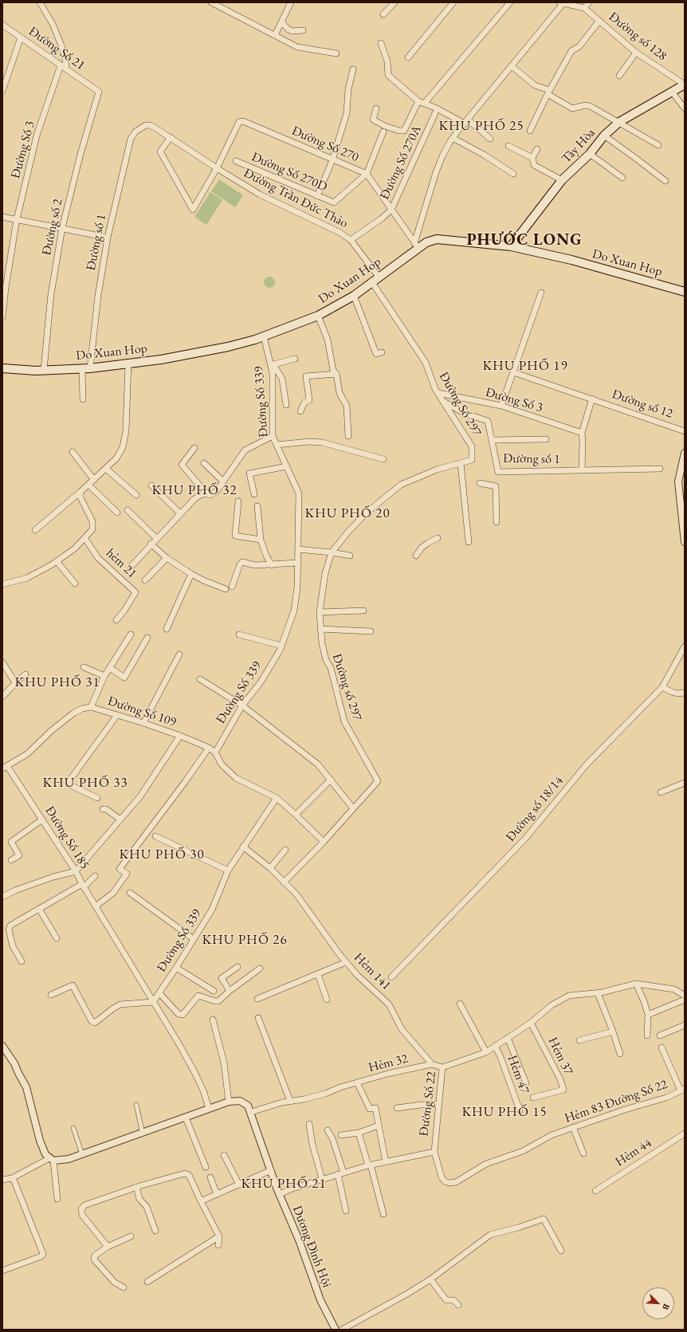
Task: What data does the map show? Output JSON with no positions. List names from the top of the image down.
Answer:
{
  "streets": {
    "main road": ["Tây Hòa", "Do Xuan Hop"],
    "street": [
      "Đường số 128",
      "Đường Số 21",
      "Đường Số 270",
      "Đường Số 3",
      "Đường Số 270A",
      "Đường Số 270D",
      "Đường Trần Đức Thảo",
      "Đường số 2",
      "Đường số 1",
      "Đường Số 339",
      "Đường Số 297",
      "Đường số 12",
      "hẻm 21",
      "Đường số 297",
      "Đường Số 109",
      "Đường số 18/14",
      "Đường Số 185",
      "Hẻm 141",
      "Hẻm 37",
      "Hẻm 32",
      "Hẻm 47",
      "Hẻm 83 Đường Số 22",
      "Đường Số 22",
      "Hẻm 44",
      "Dương Đình Hội"
    ]
  },
  "crossings": [
    ["Đường số 128", "Tây Hòa"],
    ["Đường Số 21", "Đường Số 3"],
    ["Đường Số 21", "Đường số 2"],
    ["Đường Số 270", "Đường Số 270A"],
    ["Đường Số 270", "Đường Số 270D"],
    ["Đường Số 270", "Đường Trần Đức Thảo"],
    ["Đường Số 270", "Do Xuan Hop"],
    ["Tây Hòa", "Do Xuan Hop"],
    ["Đường Số 3", "Đường Số 297"],
    ["Đường Số 270A", "Đường Trần Đức Thảo"],
    ["Đường Trần Đức Thảo", "Đường số 1"],
    ["Đường Trần Đức Thảo", "Do Xuan Hop"],
    ["Đường Trần Đức Thảo", "Đường Số 297"],
    ["Đường số 2", "Do Xuan Hop"],
    ["Đường số 1", "Do Xuan Hop"],
    ["Đường số 1", "Đường Số 297"],
    ["Do Xuan Hop", "Đường Số 339"],
    ["Do Xuan Hop", "Đường Số 297"],
    ["Đường Số 339", "Đường Số 109"],
    ["Đường Số 339", "Đường Số 185"],
    ["Đường Số 339", "Hẻm 141"],
    ["Đường Số 297", "Đường số 297"],
    ["Đường số 297", "Hẻm 141"],
    ["Đường Số 109", "Đường Số 185"],
    ["Đường Số 185", "Dương Đình Hội"],
    ["Hẻm 141", "Hẻm 32"],
    ["Hẻm 37", "Đường Số 22"],
    ["Hẻm 32", "Đường Số 22"],
    ["Hẻm 32", "Dương Đình Hội"],
    ["Hẻm 47", "Đường Số 22"],
    ["Hẻm 83 Đường Số 22", "Đường Số 22"],
    ["Đường Số 22", "Dương Đình Hội"]
  ],
  "districts": [
    "KHU PHỐ 25",
    "PHƯỚC LONG",
    "KHU PHỐ 19",
    "KHU PHỐ 32",
    "KHU PHỐ 20",
    "KHU PHỐ 31",
    "KHU PHỐ 33",
    "KHU PHỐ 30",
    "KHU PHỐ 26",
    "KHU PHỐ 15",
    "KHU PHỐ 21"
  ],
  "north": "bottom right"
}
